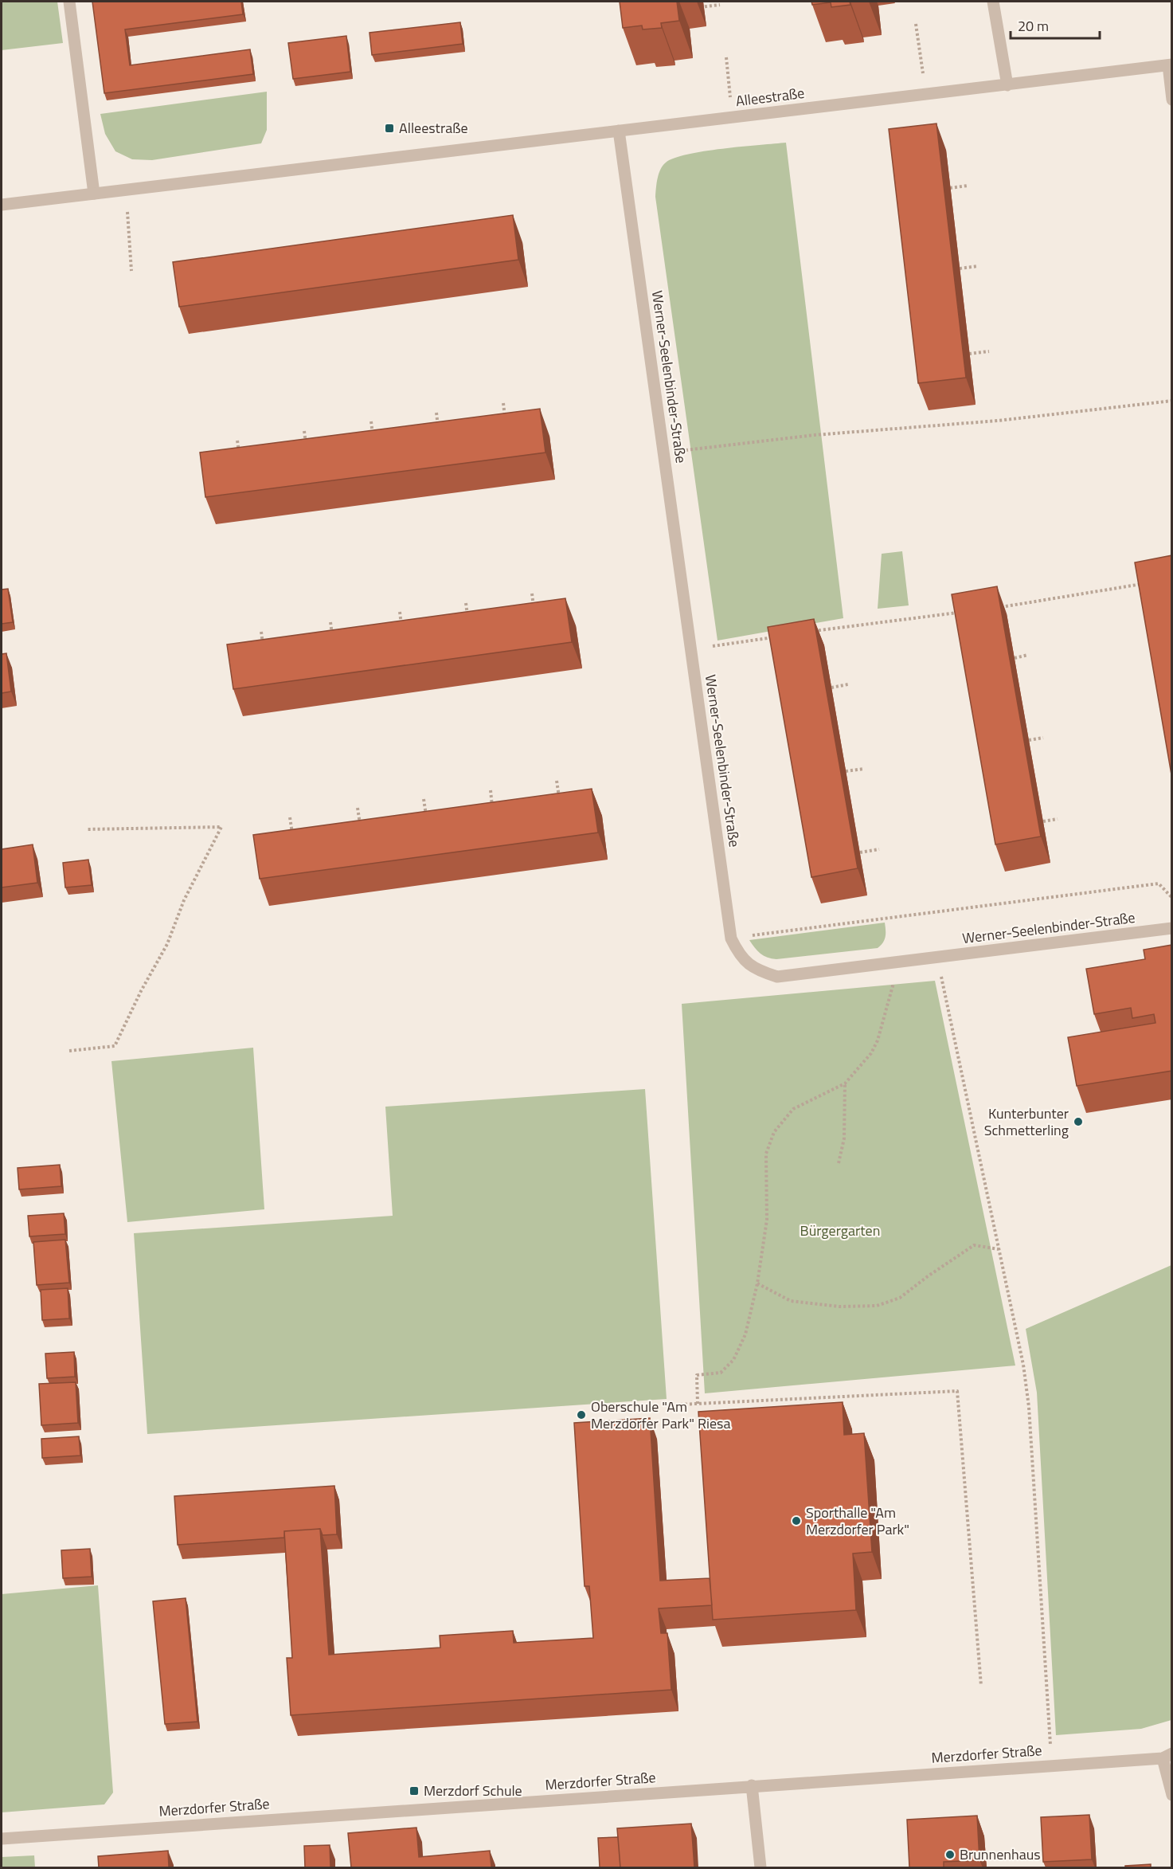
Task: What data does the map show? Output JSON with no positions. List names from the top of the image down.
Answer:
{
  "streets": {
    "street": ["Alleestraße", "Werner-Seelenbinder-Straße", "Merzdorfer Straße"]
  },
  "crossings": [
    ["Alleestraße", "Werner-Seelenbinder-Straße"]
  ],
  "parks": ["Bürgergarten"],
  "places": {
    "transit": ["Alleestraße", "Merzdorf Schule"],
    "other": [
      "Kunterbunter Schmetterling",
      "Oberschule \"Am Merzdorfer Park\" Riesa",
      "Sporthalle \"Am Merzdorfer Park\"",
      "Brunnenhaus"
    ]
  },
  "scale_bar": "20 m"
}
